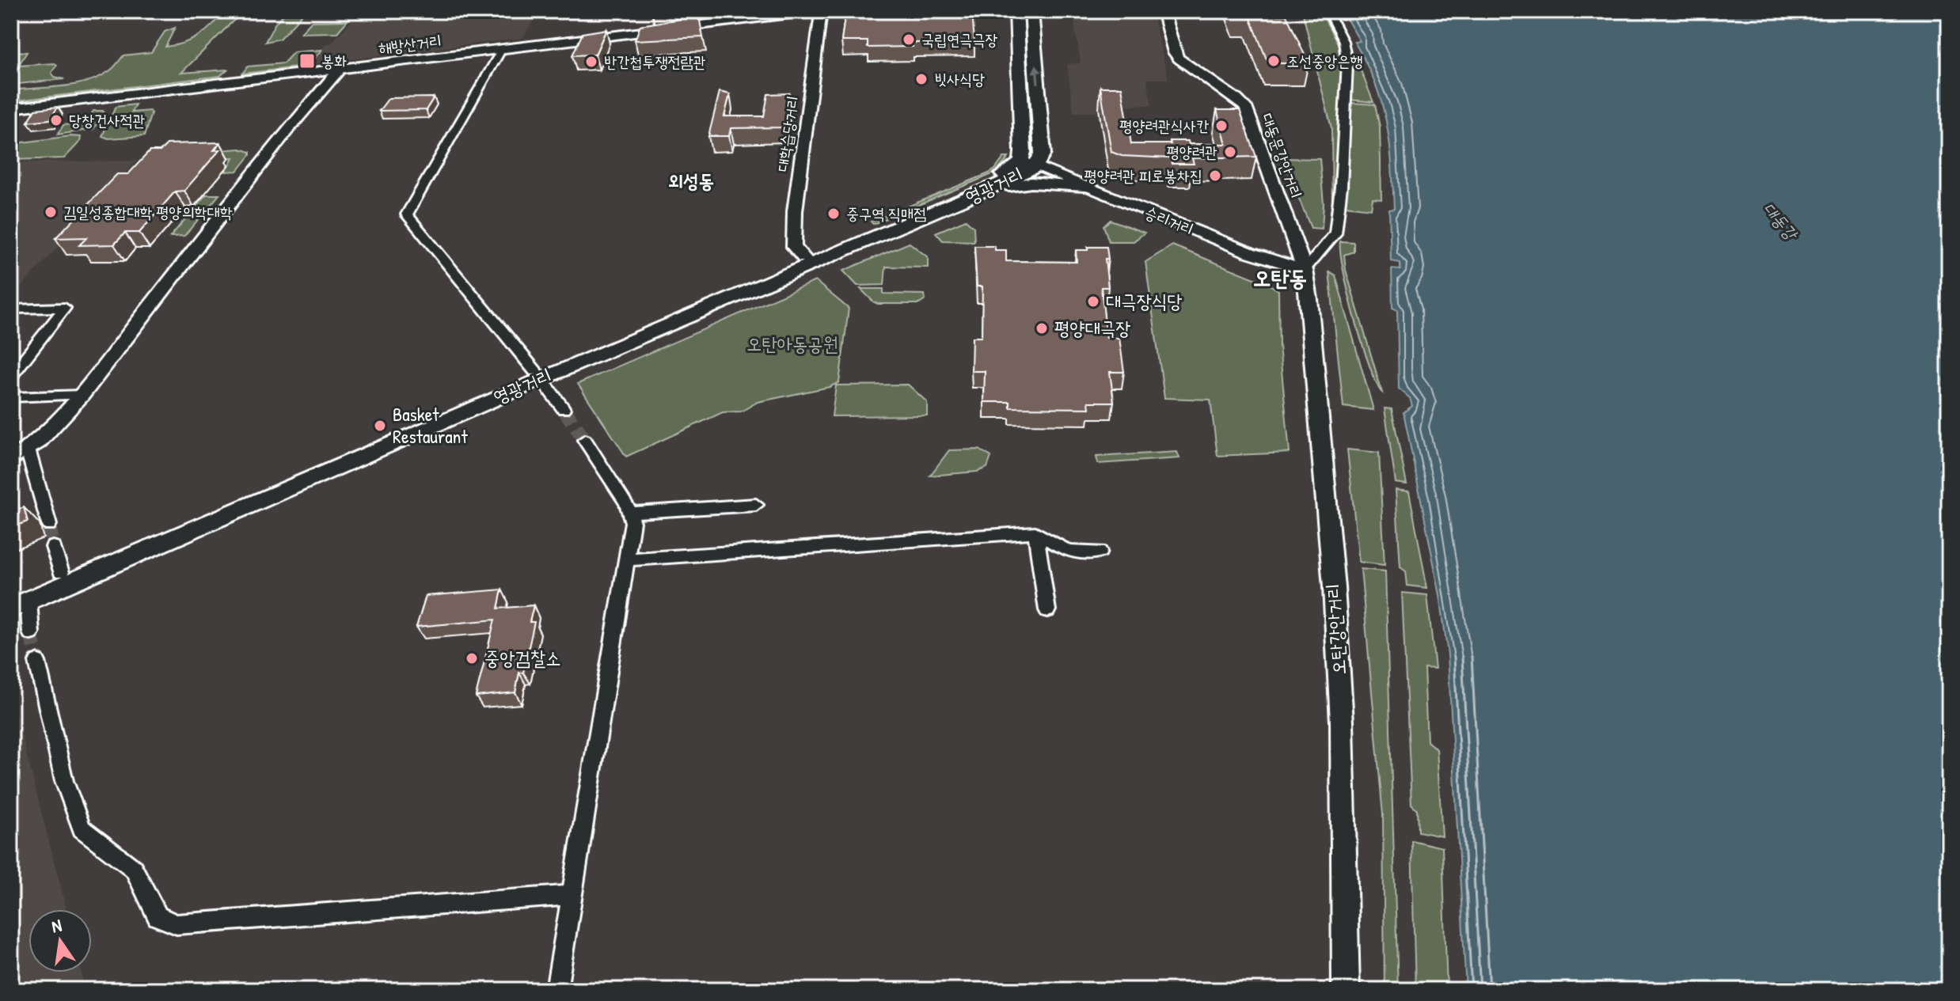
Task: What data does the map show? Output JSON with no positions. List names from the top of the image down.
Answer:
{
  "streets": {
    "main road": [
      "해방산거리",
      "대학습당거리",
      "대동문강안거리",
      "영광거리",
      "승리거리",
      "오탄강안거리"
    ]
  },
  "crossings": [
    ["대학습당거리", "영광거리"],
    ["대동문강안거리", "승리거리"],
    ["대동문강안거리", "오탄강안거리"],
    ["영광거리", "승리거리"],
    ["승리거리", "오탄강안거리"]
  ],
  "districts": ["외성동", "오탄동"],
  "water": ["대동강"],
  "parks": ["오탄아동공원"],
  "places": {
    "other": [
      "국립연극극장",
      "조선중앙은행",
      "반간첩투쟁전람관",
      "빗사식당",
      "당창건사적관",
      "평양려관식사칸",
      "평양려관",
      "평양려관 피로봉차집",
      "김일성종합대학 평양의학대학",
      "중구역 직매점",
      "대극장식당",
      "평양대극장",
      "Basket Restaurant",
      "중앙검찰소"
    ],
    "transit": ["봉화"]
  },
  "north": "top"
}
